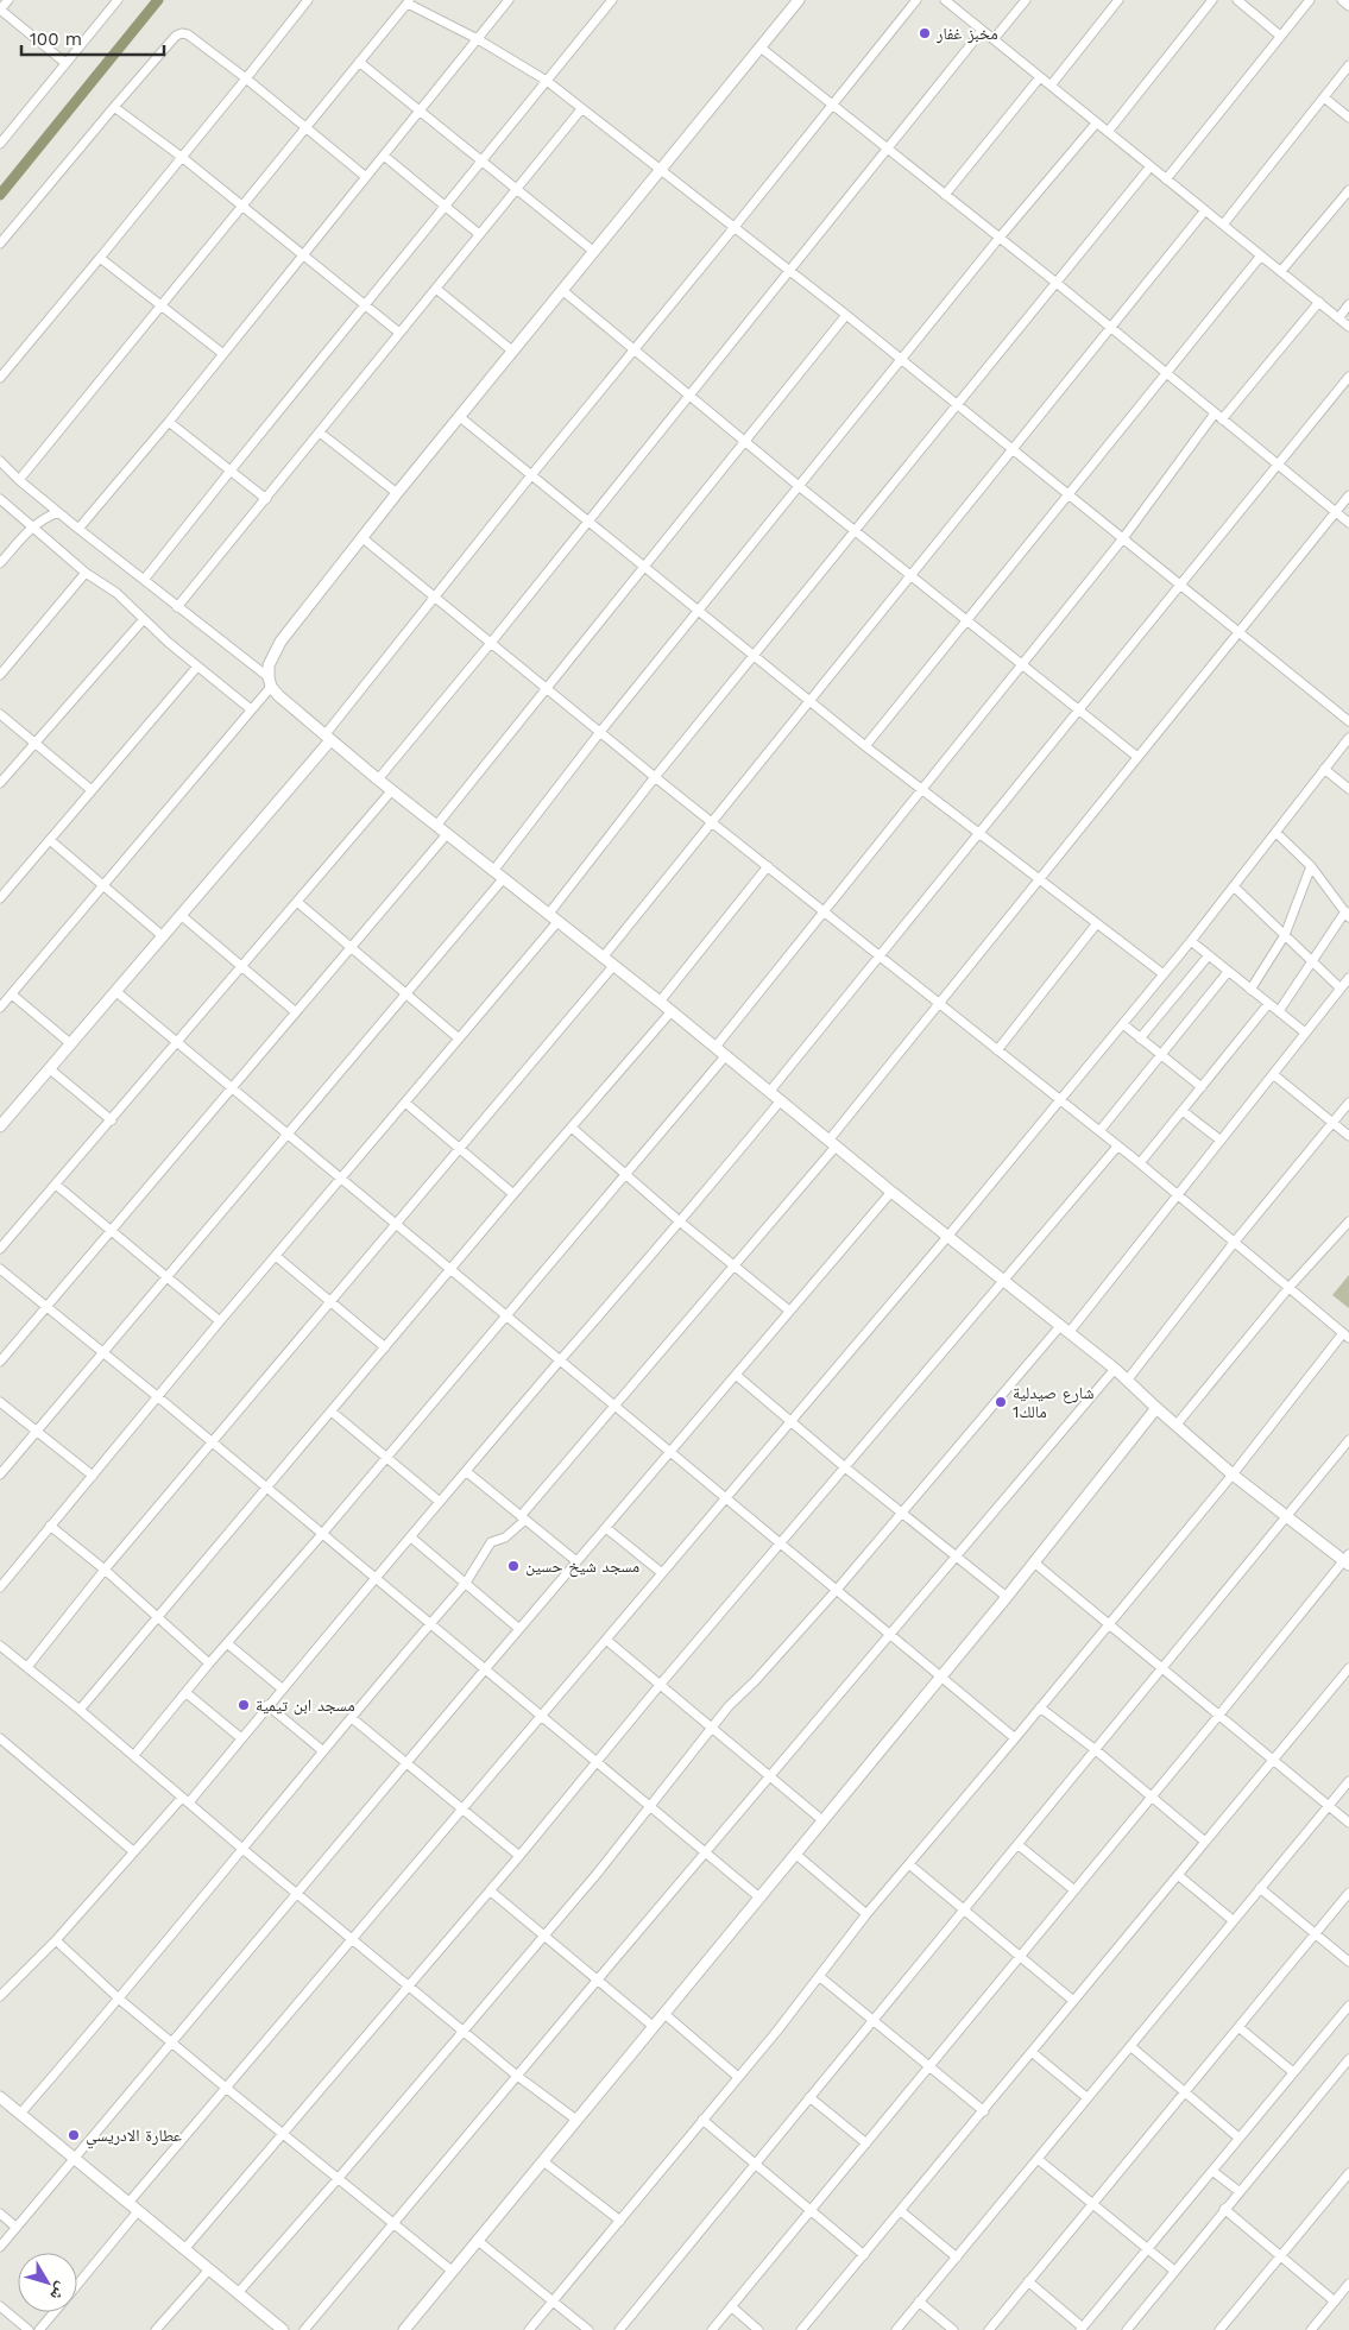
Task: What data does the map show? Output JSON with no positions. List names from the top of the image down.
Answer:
{
  "places": [
    "مخبز غفار",
    "شارع صيدلية مالك1",
    "مسجد شيخ حسين",
    "مسجد ابن تيمية",
    "عطارة الادريسي"
  ],
  "scale_bar": "100 m",
  "north": "bottom right"
}
